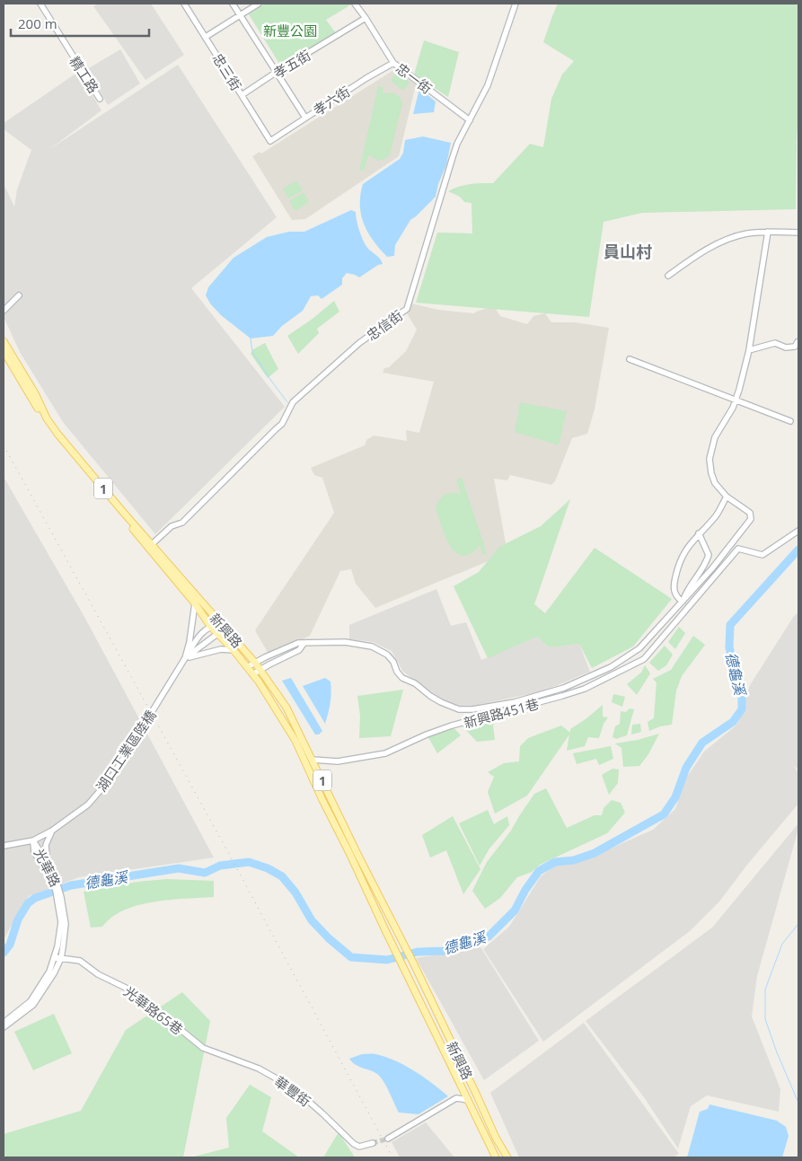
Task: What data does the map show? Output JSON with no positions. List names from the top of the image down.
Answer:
{
  "streets": {
    "main road": ["1", "新興路"],
    "street": [
      "孝五街",
      "忠三街",
      "精工路",
      "忠一街",
      "孝六街",
      "忠信街",
      "新興路451巷",
      "湖口工業區陸橋",
      "光華路",
      "光華路65巷",
      "華豐街"
    ]
  },
  "crossings": [
    ["孝五街", "忠三街"],
    ["孝五街", "忠一街"],
    ["忠三街", "孝六街"],
    ["忠一街", "孝六街"],
    ["忠一街", "忠信街"],
    ["忠信街", "新興路"],
    ["新興路", "新興路451巷"],
    ["湖口工業區陸橋", "光華路"],
    ["光華路", "光華路65巷"],
    ["光華路65巷", "華豐街"]
  ],
  "districts": ["員山村"],
  "water": ["德龜溪"],
  "parks": ["新豐公園"],
  "scale_bar": "200 m"
}
